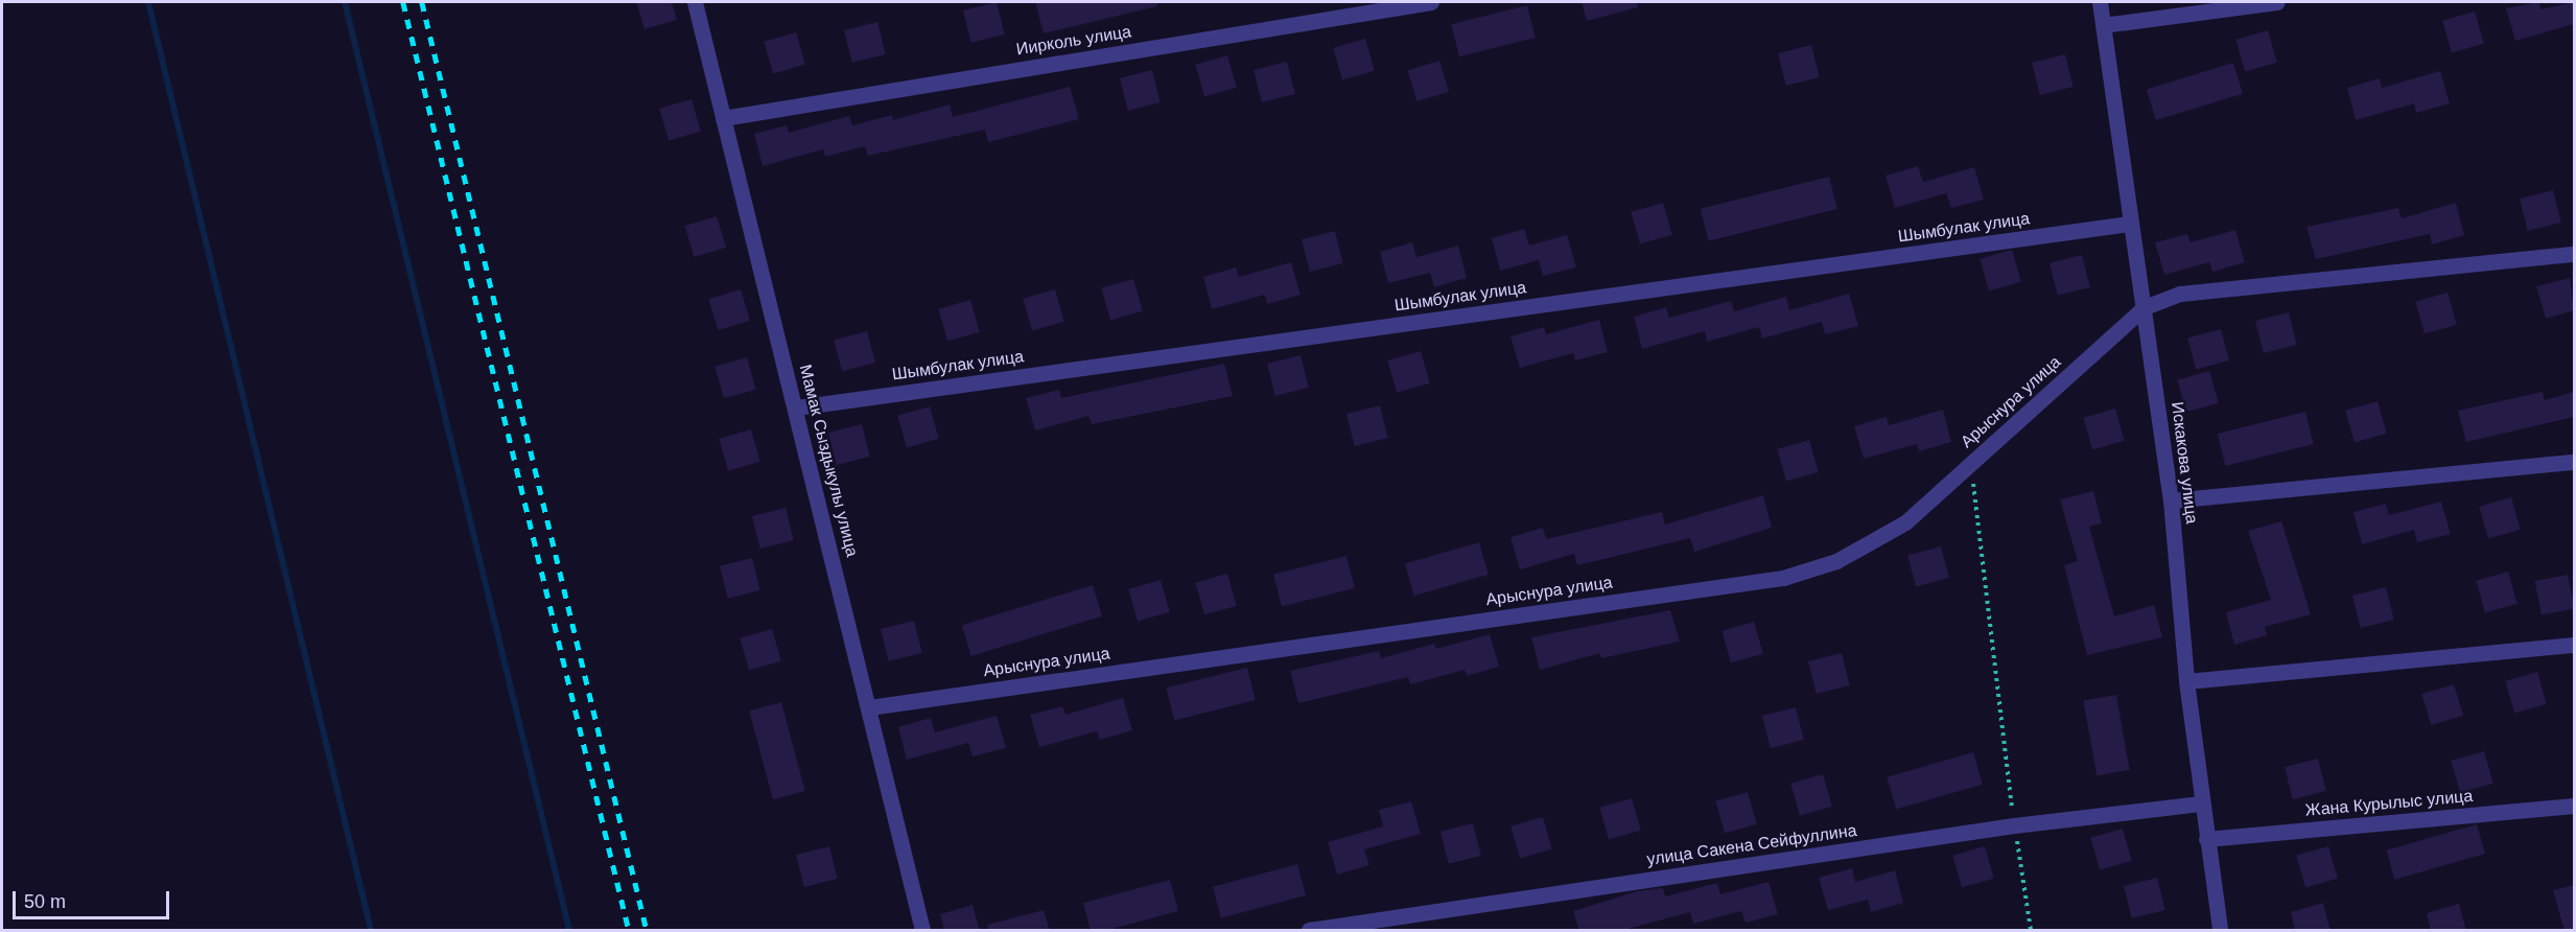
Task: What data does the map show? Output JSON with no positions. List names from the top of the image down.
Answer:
{
  "streets": {
    "street": [
      "Иирколь улица",
      "Шымбулак улица",
      "Арыснура улица",
      "Мамак Сыздыкулы улица",
      "Искакова улица",
      "Жана Курылыс улица",
      "улица Сакена Сейфуллина"
    ]
  },
  "crossings": [
    ["Иирколь улица", "Мамак Сыздыкулы улица"],
    ["Шымбулак улица", "Мамак Сыздыкулы улица"],
    ["Шымбулак улица", "Искакова улица"],
    ["Арыснура улица", "Мамак Сыздыкулы улица"],
    ["Арыснура улица", "Искакова улица"],
    ["Искакова улица", "Жана Курылыс улица"],
    ["Искакова улица", "улица Сакена Сейфуллина"]
  ],
  "scale_bar": "50 m"
}
